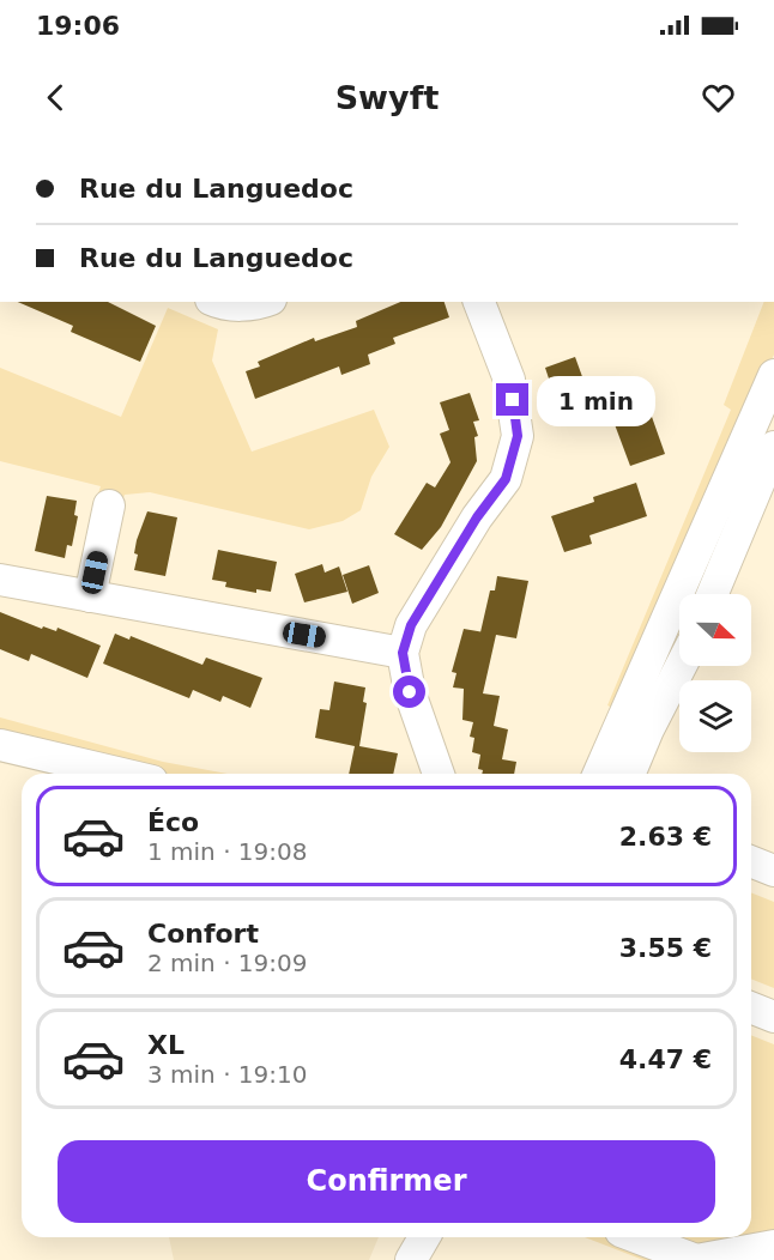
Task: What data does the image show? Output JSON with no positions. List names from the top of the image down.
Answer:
{
  "north": "right",
  "page": {
    "status": "19:06",
    "header": "Swyft",
    "banner": ["Rue du Languedoc", "Rue du Languedoc"],
    "bubble": "1 min",
    "list": [
      {
        "name": "Éco",
        "note": "1 min · 19:08",
        "value": "2.63 €"
      },
      {
        "name": "Confort",
        "note": "2 min · 19:09",
        "value": "3.55 €"
      },
      {
        "name": "XL",
        "note": "3 min · 19:10",
        "value": "4.47 €"
      }
    ],
    "buttons": "Confirmer"
  }
}
